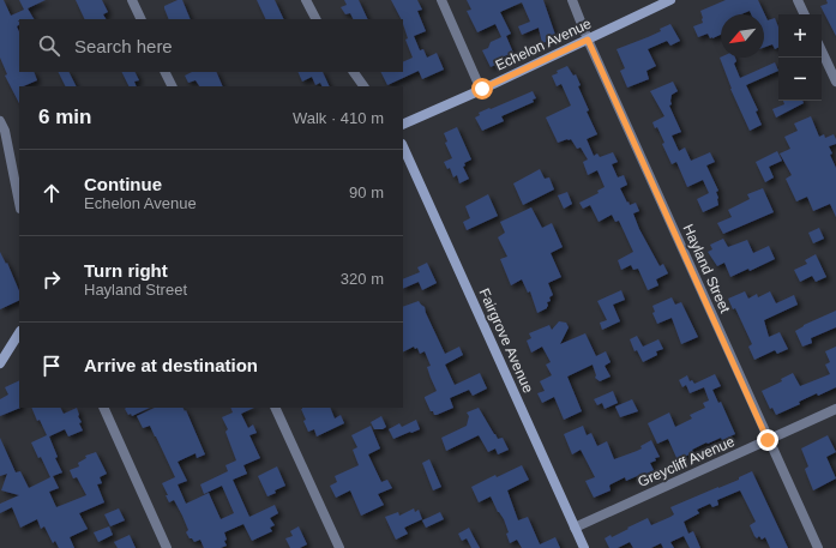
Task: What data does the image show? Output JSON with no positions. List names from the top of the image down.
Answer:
{
  "streets": {
    "street": [
      "Echelon Avenue",
      "Hayland Street",
      "Fairgrove Avenue",
      "Greycliff Avenue"
    ]
  },
  "crossings": [
    ["Echelon Avenue", "Hayland Street"],
    ["Hayland Street", "Greycliff Avenue"],
    ["Fairgrove Avenue", "Greycliff Avenue"]
  ],
  "north": "bottom left",
  "page": {
    "map_buttons": ["+", "−"],
    "search": "Search here",
    "heading": ["6 min", "Walk · 410 m"],
    "list": [
      ["Continue", "Echelon Avenue", "90 m"],
      ["Turn right", "Hayland Street", "320 m"],
      "Arrive at destination"
    ]
  }
}
